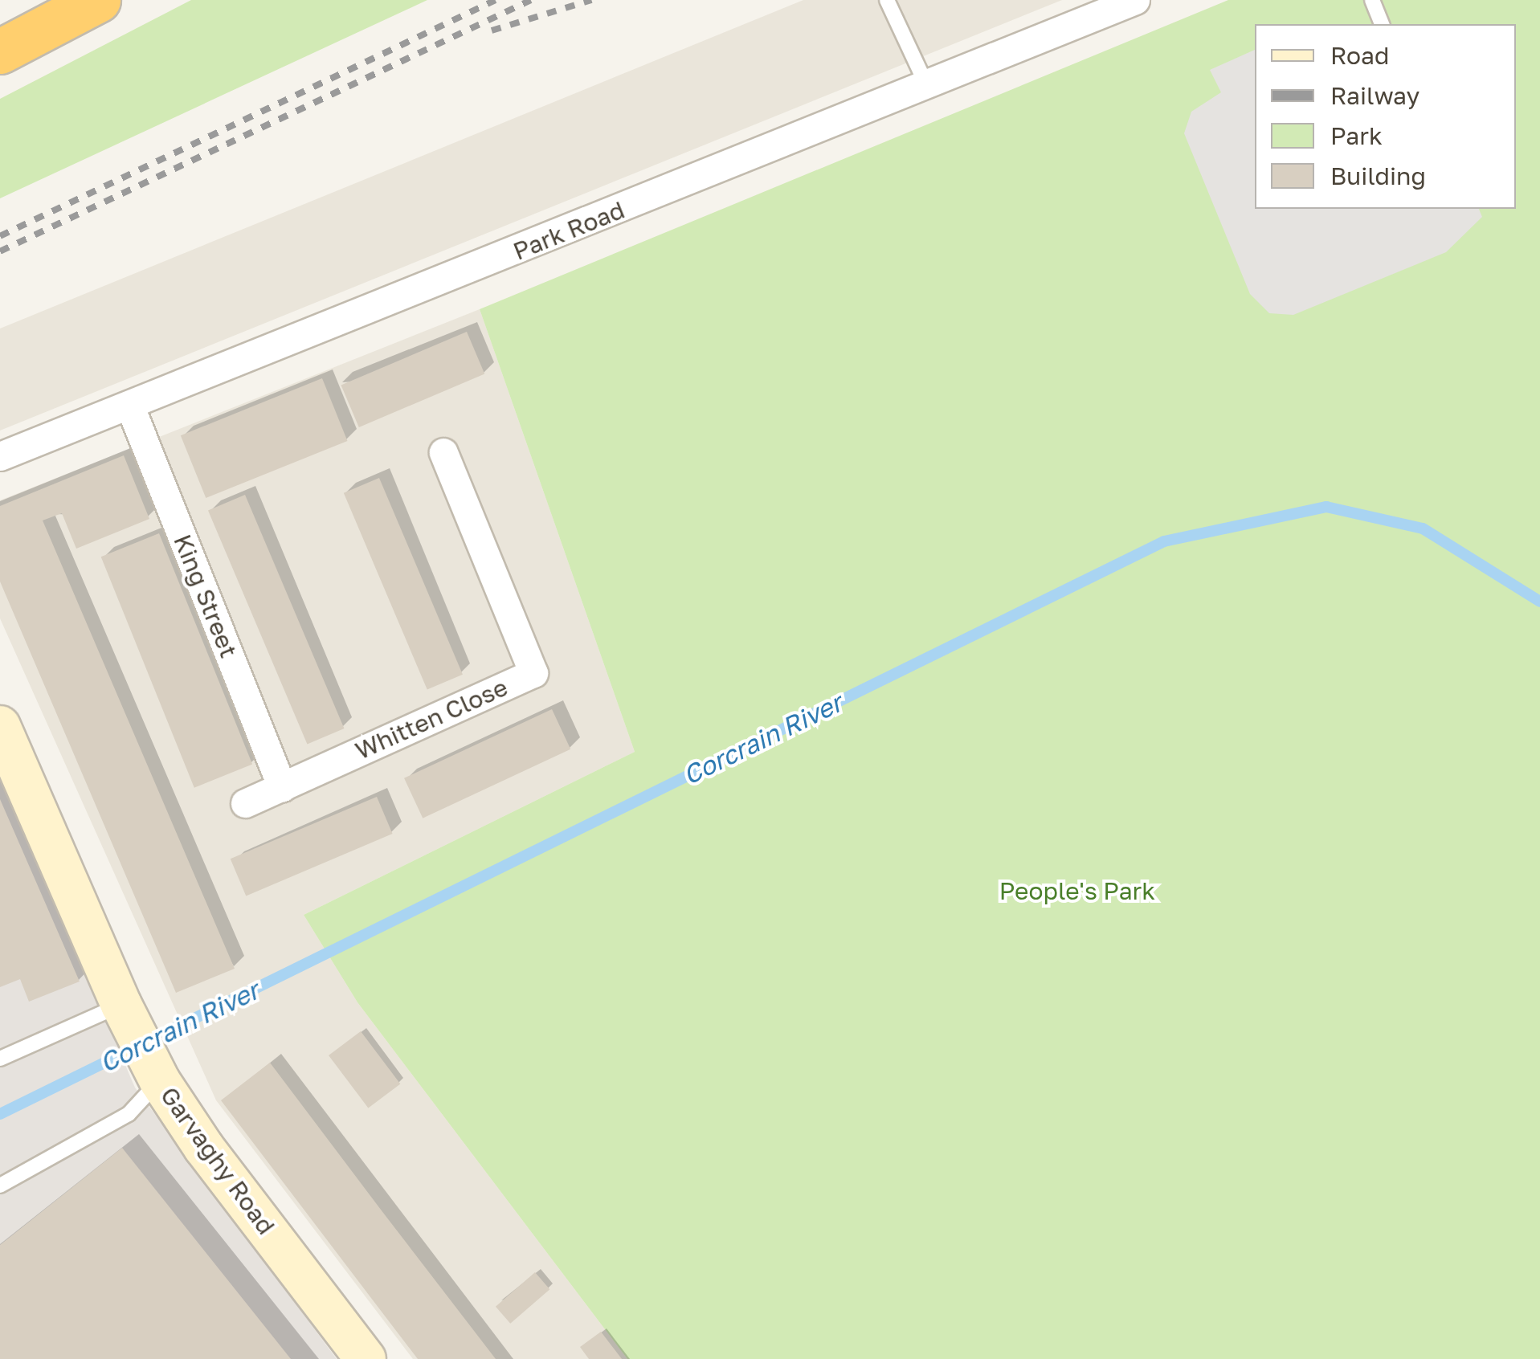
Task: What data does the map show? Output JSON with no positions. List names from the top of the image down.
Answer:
{
  "streets": {
    "main road": ["Garvaghy Road"],
    "street": ["Park Road", "King Street", "Whitten Close"]
  },
  "crossings": [
    ["Park Road", "King Street"],
    ["King Street", "Whitten Close"]
  ],
  "water": ["Corcrain River"],
  "parks": ["People's Park"],
  "legend": [
    "Road",
    "Railway",
    "Park",
    "Building"
  ]
}
